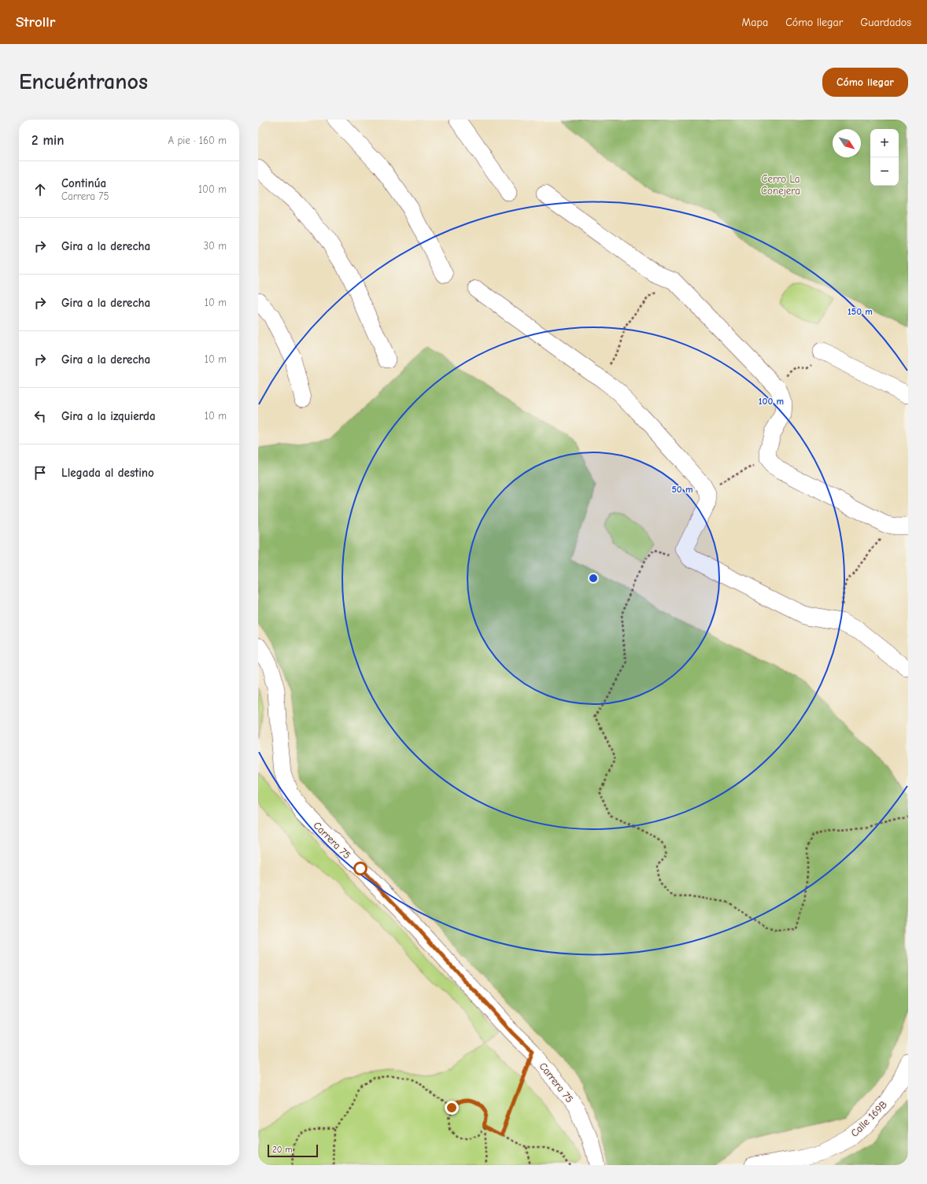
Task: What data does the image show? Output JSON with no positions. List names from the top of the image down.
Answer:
{
  "streets": {
    "street": ["Carrera 75", "Calle 169B"]
  },
  "parks": ["Cerro La Conejera"],
  "scale_bar": "20 m",
  "north": "bottom right",
  "page": {
    "header": "Strollr",
    "nav": ["Mapa", "Cómo llegar", "Guardados"],
    "buttons": "Cómo llegar",
    "title": "Encuéntranos",
    "heading": ["2 min", "A pie · 160 m"],
    "map_buttons": ["+", "−"],
    "list": [
      ["Continúa", "Carrera 75", "100 m"],
      ["Gira a la derecha", "30 m"],
      ["Gira a la derecha", "10 m"],
      ["Gira a la derecha", "10 m"],
      ["Gira a la izquierda", "10 m"],
      "Llegada al destino"
    ],
    "scale": "20 m"
  },
  "rings": ["150 m", "100 m", "50 m"]
}
